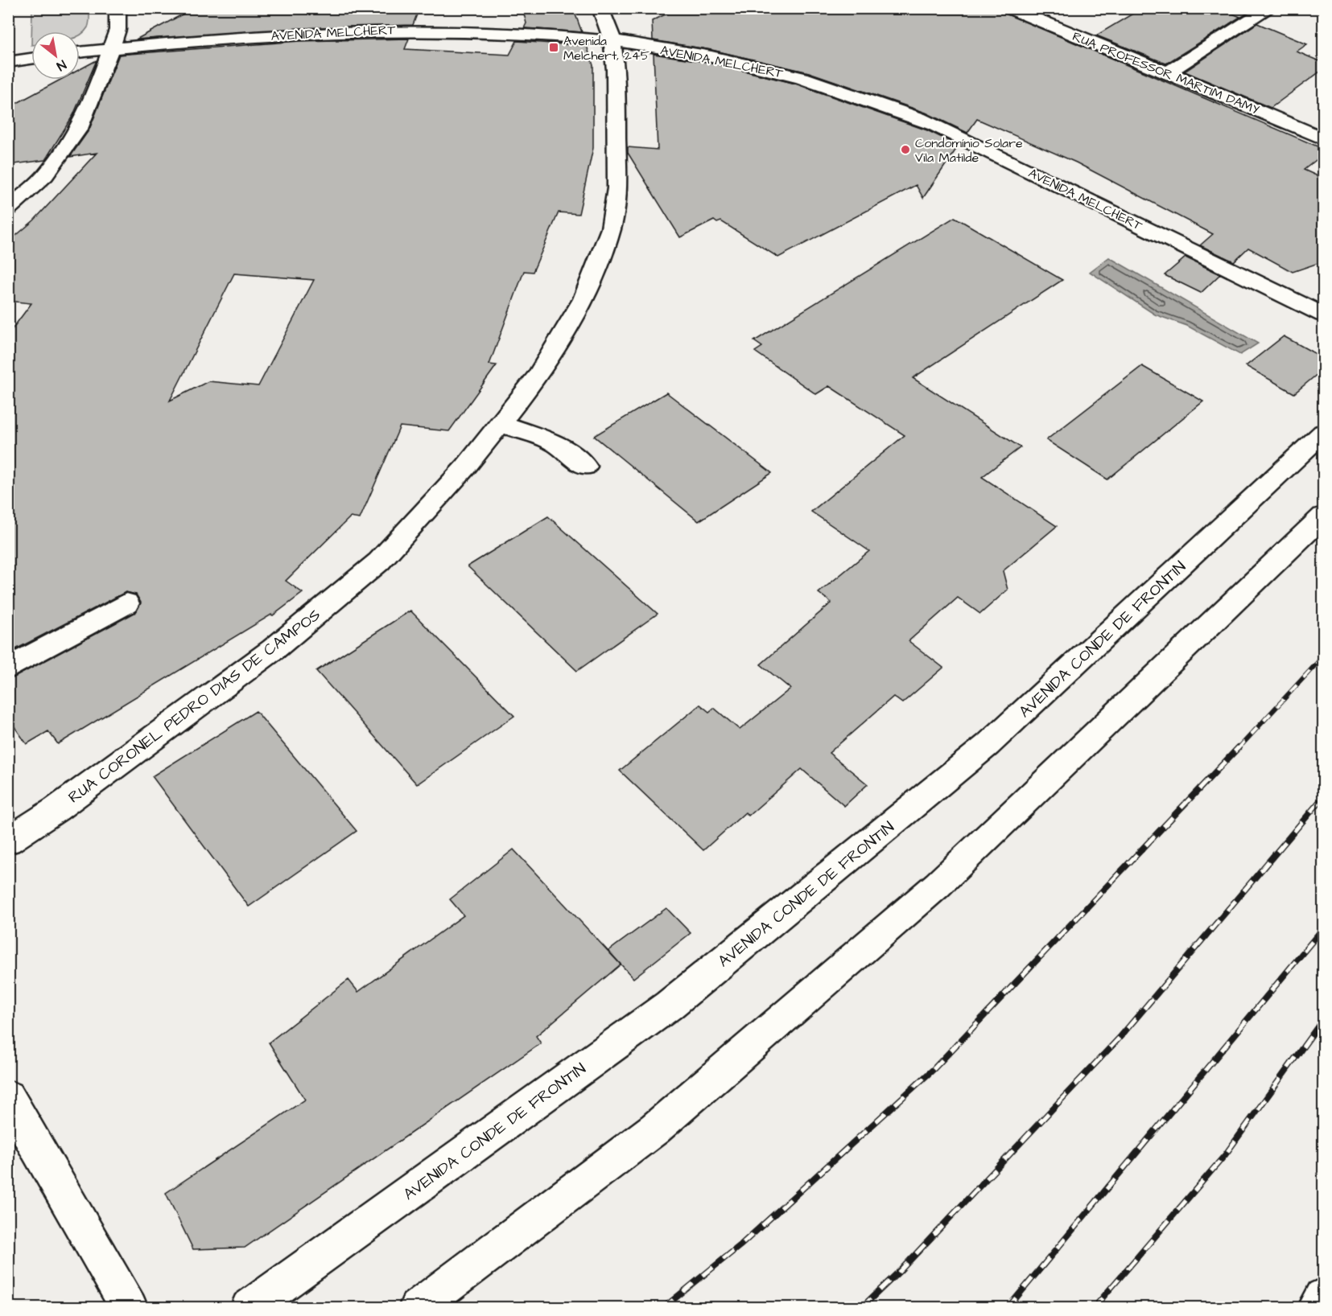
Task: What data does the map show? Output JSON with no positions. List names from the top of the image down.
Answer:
{
  "streets": {
    "main road": [
      "AVENIDA MELCHERT",
      "RUA PROFESSOR MARTIM DAMY",
      "AVENIDA CONDE DE FRONTIN",
      "RUA CORONEL PEDRO DIAS DE CAMPOS"
    ]
  },
  "crossings": [
    ["AVENIDA MELCHERT", "RUA CORONEL PEDRO DIAS DE CAMPOS"]
  ],
  "places": {
    "transit": ["Avenida Melchert, 245"],
    "other": ["Condomínio Solare Vila Matilde"]
  },
  "north": "bottom right"
}
